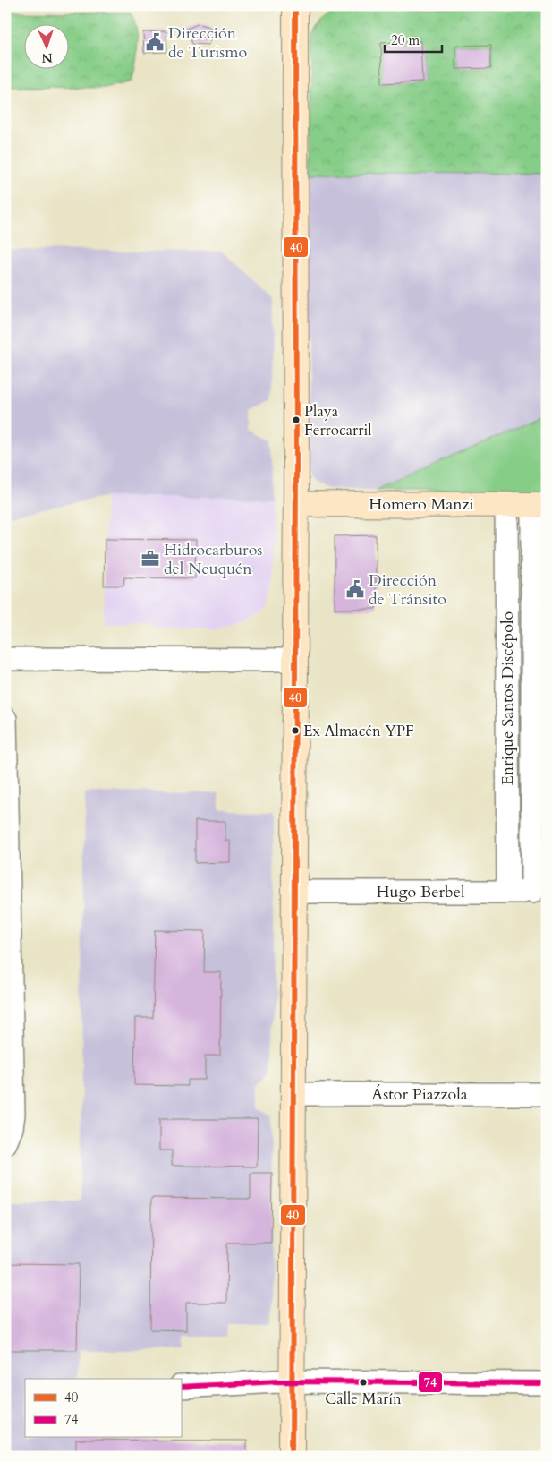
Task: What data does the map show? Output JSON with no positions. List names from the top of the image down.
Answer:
{
  "streets": {
    "main road": ["Homero Manzi"],
    "street": ["Enrique Santos Discépolo", "Hugo Berbel", "Ástor Piazzola"]
  },
  "crossings": [
    ["Homero Manzi", "Enrique Santos Discépolo"],
    ["Enrique Santos Discépolo", "Hugo Berbel"]
  ],
  "places": {
    "public building": ["Dirección de Turismo", "Dirección de Tránsito"],
    "other": ["Playa Ferrocarril", "Ex Almacén YPF", "Calle Marín"],
    "office": ["Hidrocarburos del Neuquén"]
  },
  "lines": ["transit line 40", "transit line 74"],
  "legend": ["40", "74"],
  "scale_bar": "20 m",
  "north": "bottom"
}
